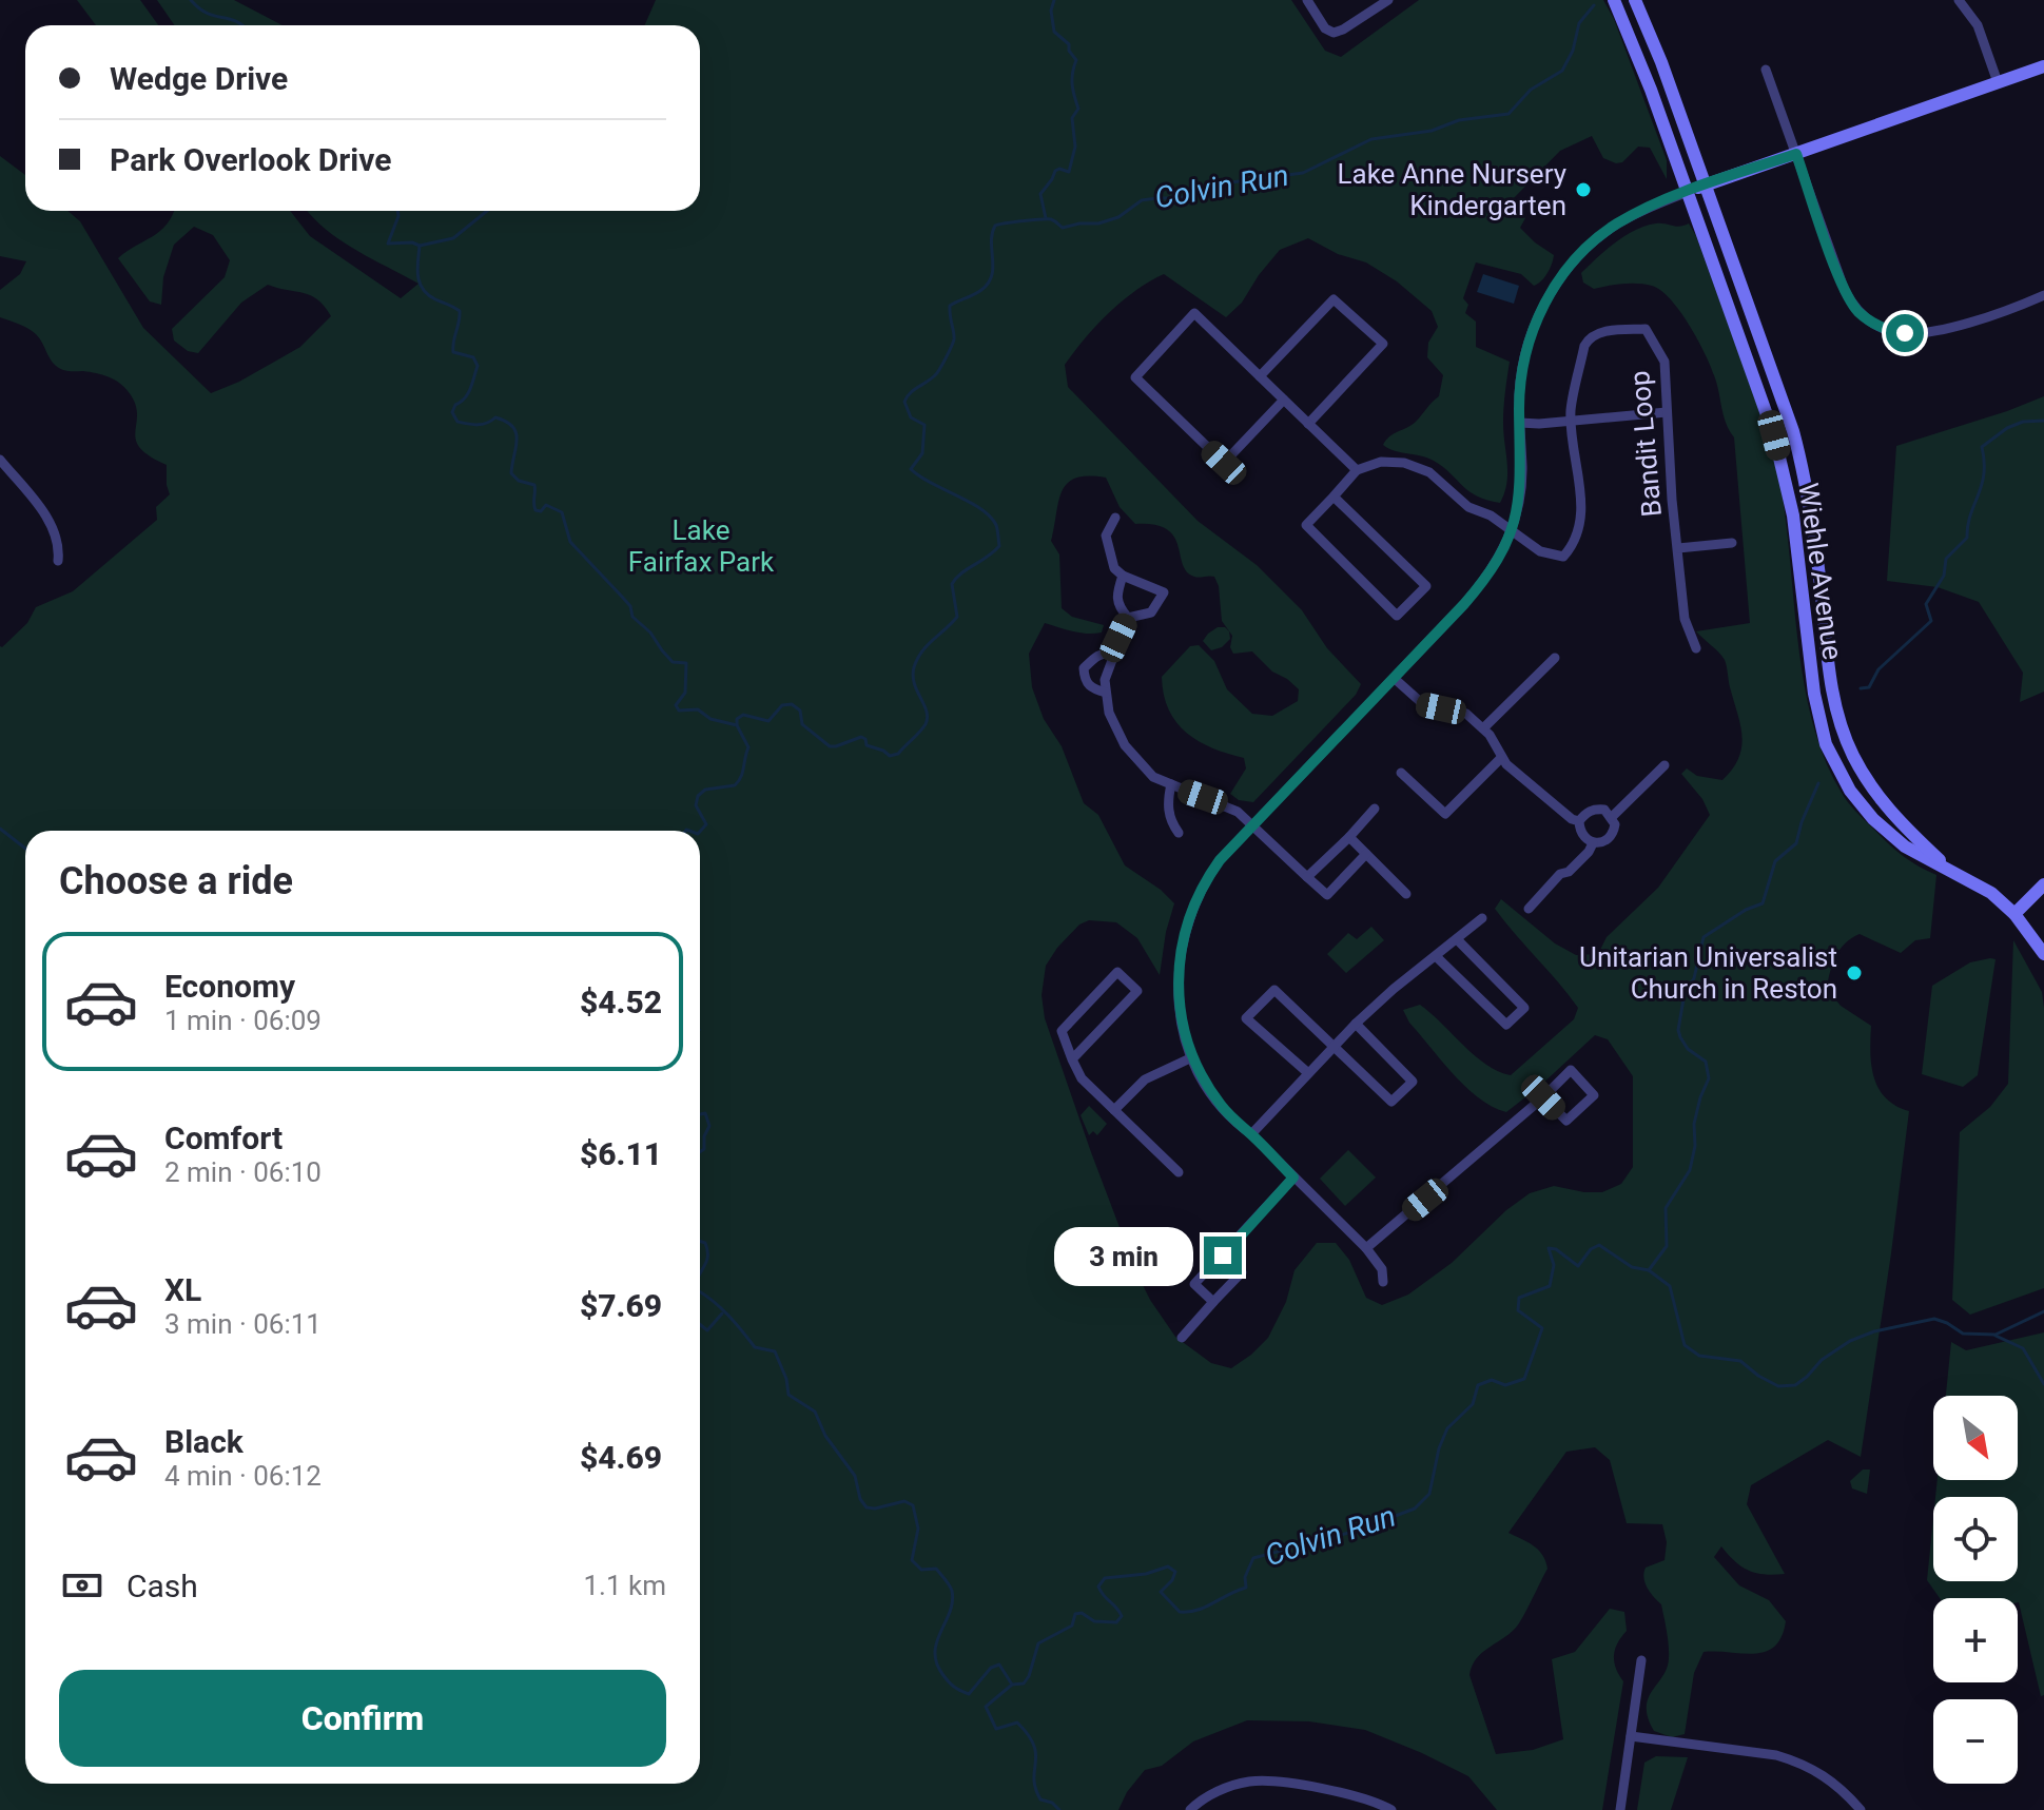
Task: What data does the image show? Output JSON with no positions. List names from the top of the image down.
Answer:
{
  "streets": {
    "main road": ["Wiehle Avenue"],
    "street": ["Bandit Loop"]
  },
  "water": ["Colvin Run"],
  "parks": ["Lake Fairfax Park"],
  "places": ["Lake Anne Nursery Kindergarten", "Unitarian Universalist Church in Reston"],
  "north": "bottom right",
  "page": {
    "banner": ["Wedge Drive", "Park Overlook Drive"],
    "heading": "Choose a ride",
    "list": [
      {
        "name": "Economy",
        "note": "1 min · 06:09",
        "value": "$4.52"
      },
      {
        "name": "Comfort",
        "note": "2 min · 06:10",
        "value": "$6.11"
      },
      {
        "name": "XL",
        "note": "3 min · 06:11",
        "value": "$7.69"
      },
      {
        "name": "Black",
        "note": "4 min · 06:12",
        "value": "$4.69"
      }
    ],
    "bubble": "3 min",
    "map_buttons": ["+", "−"],
    "pay": ["Cash", "1.1 km"],
    "buttons": "Confirm"
  }
}
